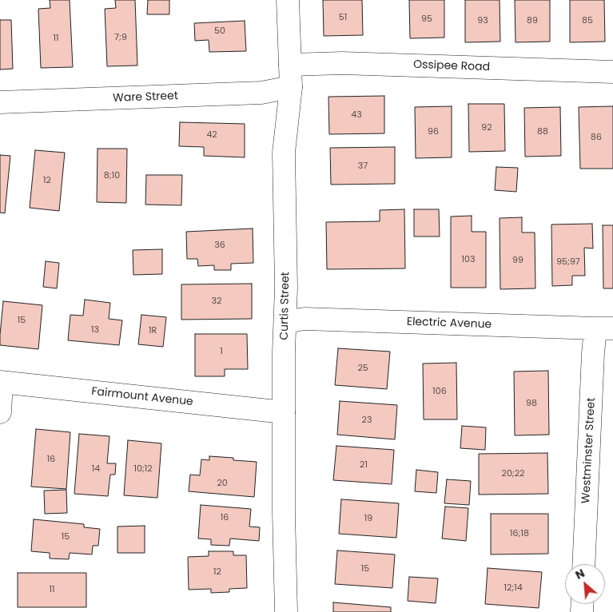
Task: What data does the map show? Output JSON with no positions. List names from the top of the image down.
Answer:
{
  "streets": {
    "street": [
      "Ossipee Road",
      "Ware Street",
      "Curtis Street",
      "Electric Avenue",
      "Fairmount Avenue",
      "Westminster Street"
    ]
  },
  "crossings": [
    ["Ossipee Road", "Curtis Street"],
    ["Ware Street", "Curtis Street"],
    ["Curtis Street", "Electric Avenue"],
    ["Curtis Street", "Fairmount Avenue"],
    ["Electric Avenue", "Westminster Street"]
  ],
  "house_numbers": [
    "51",
    "95",
    "93",
    "89",
    "85",
    "50",
    "7;9",
    "11",
    "43",
    "92",
    "96",
    "88",
    "42",
    "86",
    "37",
    "8;10",
    "12",
    "36",
    "103",
    "99",
    "95;97",
    "32",
    "15",
    "13",
    "1R",
    "1",
    "25",
    "106",
    "98",
    "23",
    "16",
    "21",
    "14",
    "10;12",
    "20;22",
    "20",
    "16",
    "19",
    "16;18",
    "15",
    "15",
    "12",
    "12;14",
    "11"
  ],
  "north": "top left"
}
